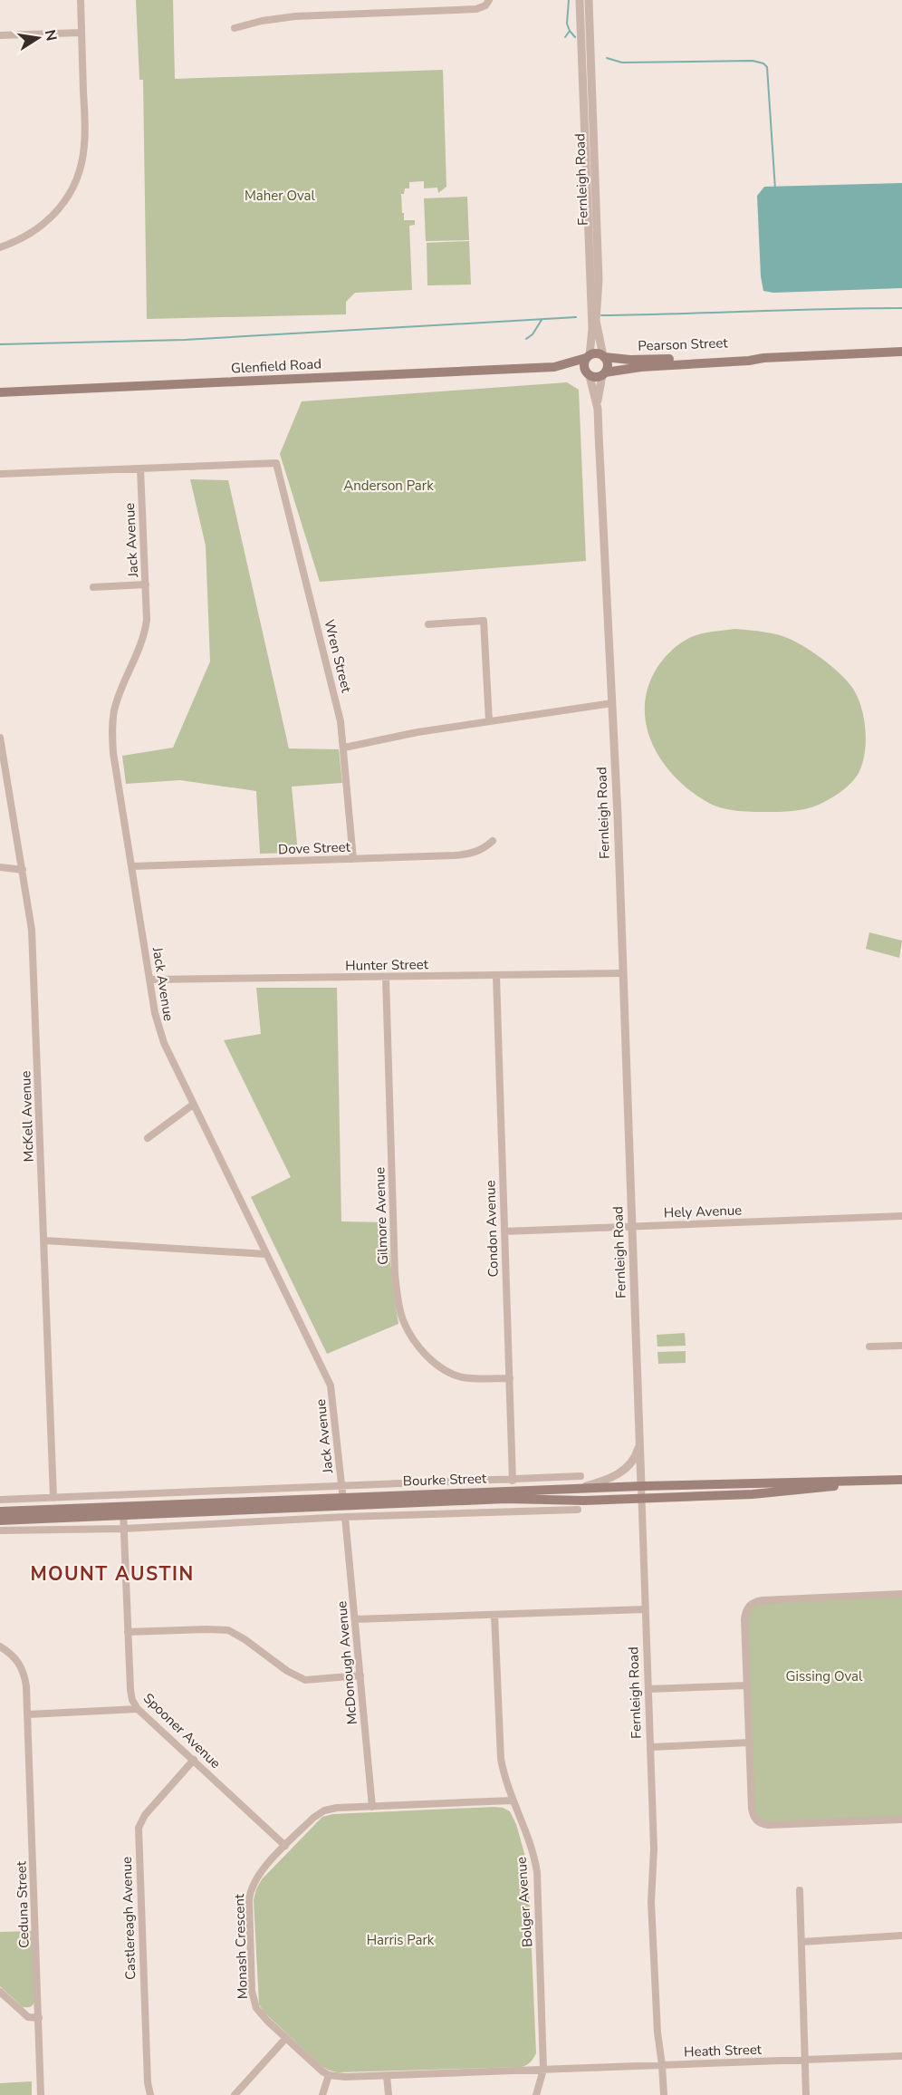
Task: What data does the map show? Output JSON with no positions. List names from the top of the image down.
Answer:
{
  "streets": {
    "main road": ["Pearson Street", "Glenfield Road", "Bourke Street"],
    "street": [
      "Fernleigh Road",
      "Jack Avenue",
      "Wren Street",
      "Dove Street",
      "Hunter Street",
      "McKell Avenue",
      "Hely Avenue",
      "Gilmore Avenue",
      "Condon Avenue",
      "McDonough Avenue",
      "Spooner Avenue",
      "Bolger Avenue",
      "Ceduna Street",
      "Castlereagh Avenue",
      "Monash Crescent",
      "Heath Street"
    ]
  },
  "crossings": [
    ["Fernleigh Road", "Pearson Street"],
    ["Fernleigh Road", "Glenfield Road"],
    ["Fernleigh Road", "Hunter Street"],
    ["Fernleigh Road", "Hely Avenue"],
    ["Fernleigh Road", "Bourke Street"],
    ["Fernleigh Road", "Heath Street"],
    ["Pearson Street", "Glenfield Road"],
    ["Jack Avenue", "Wren Street"],
    ["Jack Avenue", "Dove Street"],
    ["Jack Avenue", "Hunter Street"],
    ["Jack Avenue", "Bourke Street"],
    ["Wren Street", "Dove Street"],
    ["Hunter Street", "Gilmore Avenue"],
    ["Hunter Street", "Condon Avenue"],
    ["McKell Avenue", "Bourke Street"],
    ["Hely Avenue", "Condon Avenue"],
    ["Gilmore Avenue", "Condon Avenue"],
    ["Condon Avenue", "Bourke Street"],
    ["Bourke Street", "Spooner Avenue"],
    ["McDonough Avenue", "Monash Crescent"],
    ["Spooner Avenue", "Castlereagh Avenue"],
    ["Spooner Avenue", "Monash Crescent"],
    ["Bolger Avenue", "Monash Crescent"],
    ["Bolger Avenue", "Heath Street"]
  ],
  "districts": ["MOUNT AUSTIN"],
  "parks": [
    "Maher Oval",
    "Anderson Park",
    "Gissing Oval",
    "Harris Park"
  ],
  "north": "right"
}
